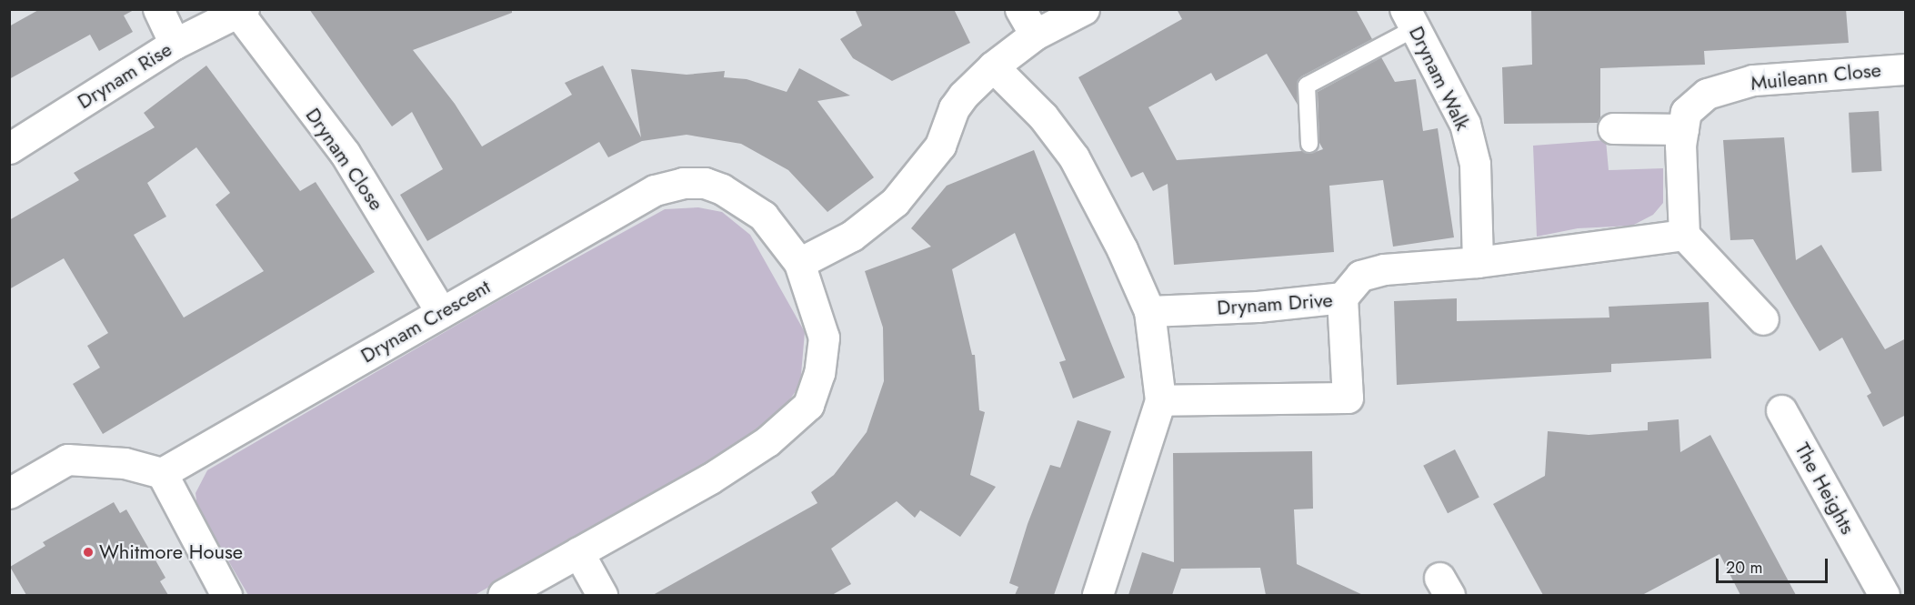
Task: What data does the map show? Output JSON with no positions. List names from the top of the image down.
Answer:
{
  "streets": {
    "street": [
      "Drynam Rise",
      "Muileann Close",
      "Drynam Walk",
      "Drynam Close",
      "Drynam Drive",
      "Drynam Crescent",
      "The Heights"
    ]
  },
  "crossings": [
    ["Drynam Rise", "Drynam Close"],
    ["Drynam Close", "Drynam Crescent"]
  ],
  "places": ["Whitmore House"],
  "scale_bar": "20 m"
}
